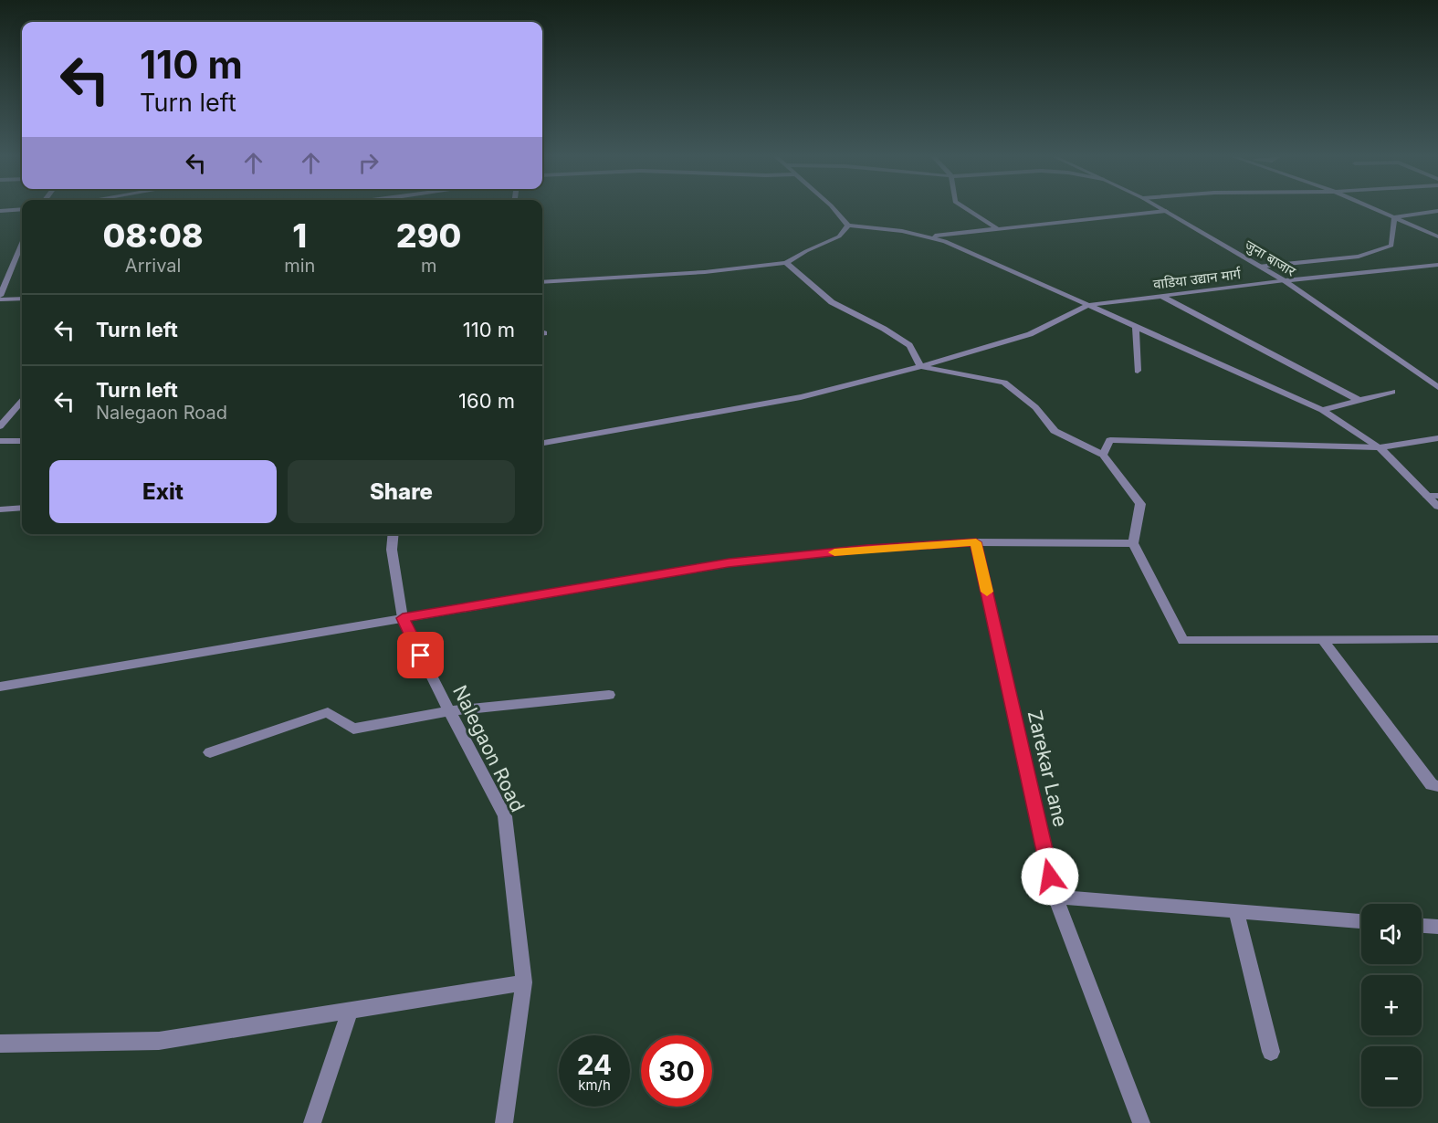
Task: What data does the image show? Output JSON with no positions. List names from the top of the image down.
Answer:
{
  "streets": {
    "street": [
      "जुना बाजार",
      "वाडिया उद्यान मार्ग",
      "Nalegaon Road",
      "Zarekar Lane"
    ]
  },
  "crossings": [
    ["जुना बाजार", "वाडिया उद्यान मार्ग"]
  ],
  "page": {
    "turn": ["110 m", "Turn left"],
    "eta": [
      "08:08",
      "Arrival",
      "1",
      "min",
      "290",
      "m"
    ],
    "list": [
      {
        "name": "Turn left",
        "value": "110 m"
      },
      {
        "name": "Turn left",
        "note": "Nalegaon Road",
        "value": "160 m"
      }
    ],
    "buttons": ["Exit", "Share"],
    "map_buttons": ["+", "−"],
    "speed": "24 km/h",
    "limit": "30"
  }
}
